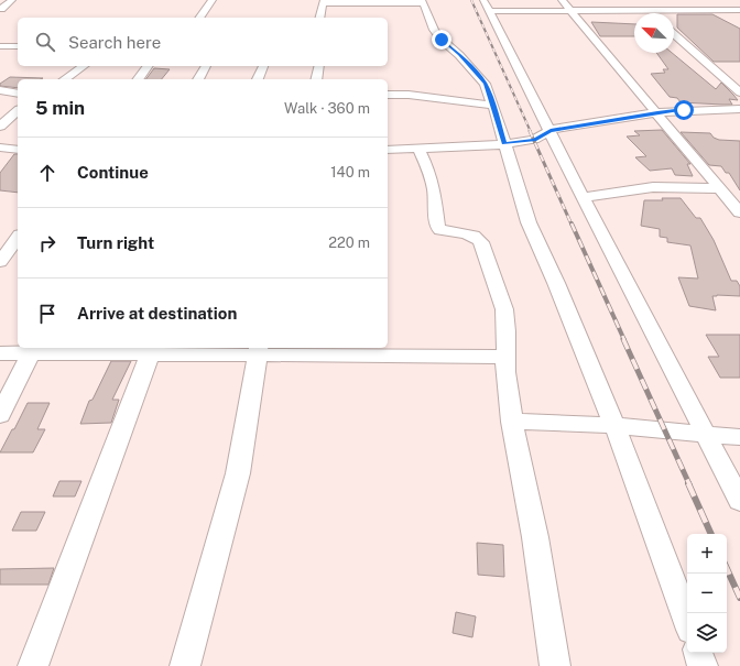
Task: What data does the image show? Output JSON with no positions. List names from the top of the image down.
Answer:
{
  "north": "top left",
  "page": {
    "search": "Search here",
    "heading": ["5 min", "Walk · 360 m"],
    "list": [
      ["Continue", "140 m"],
      ["Turn right", "220 m"],
      "Arrive at destination"
    ],
    "map_buttons": ["+", "−"]
  }
}
